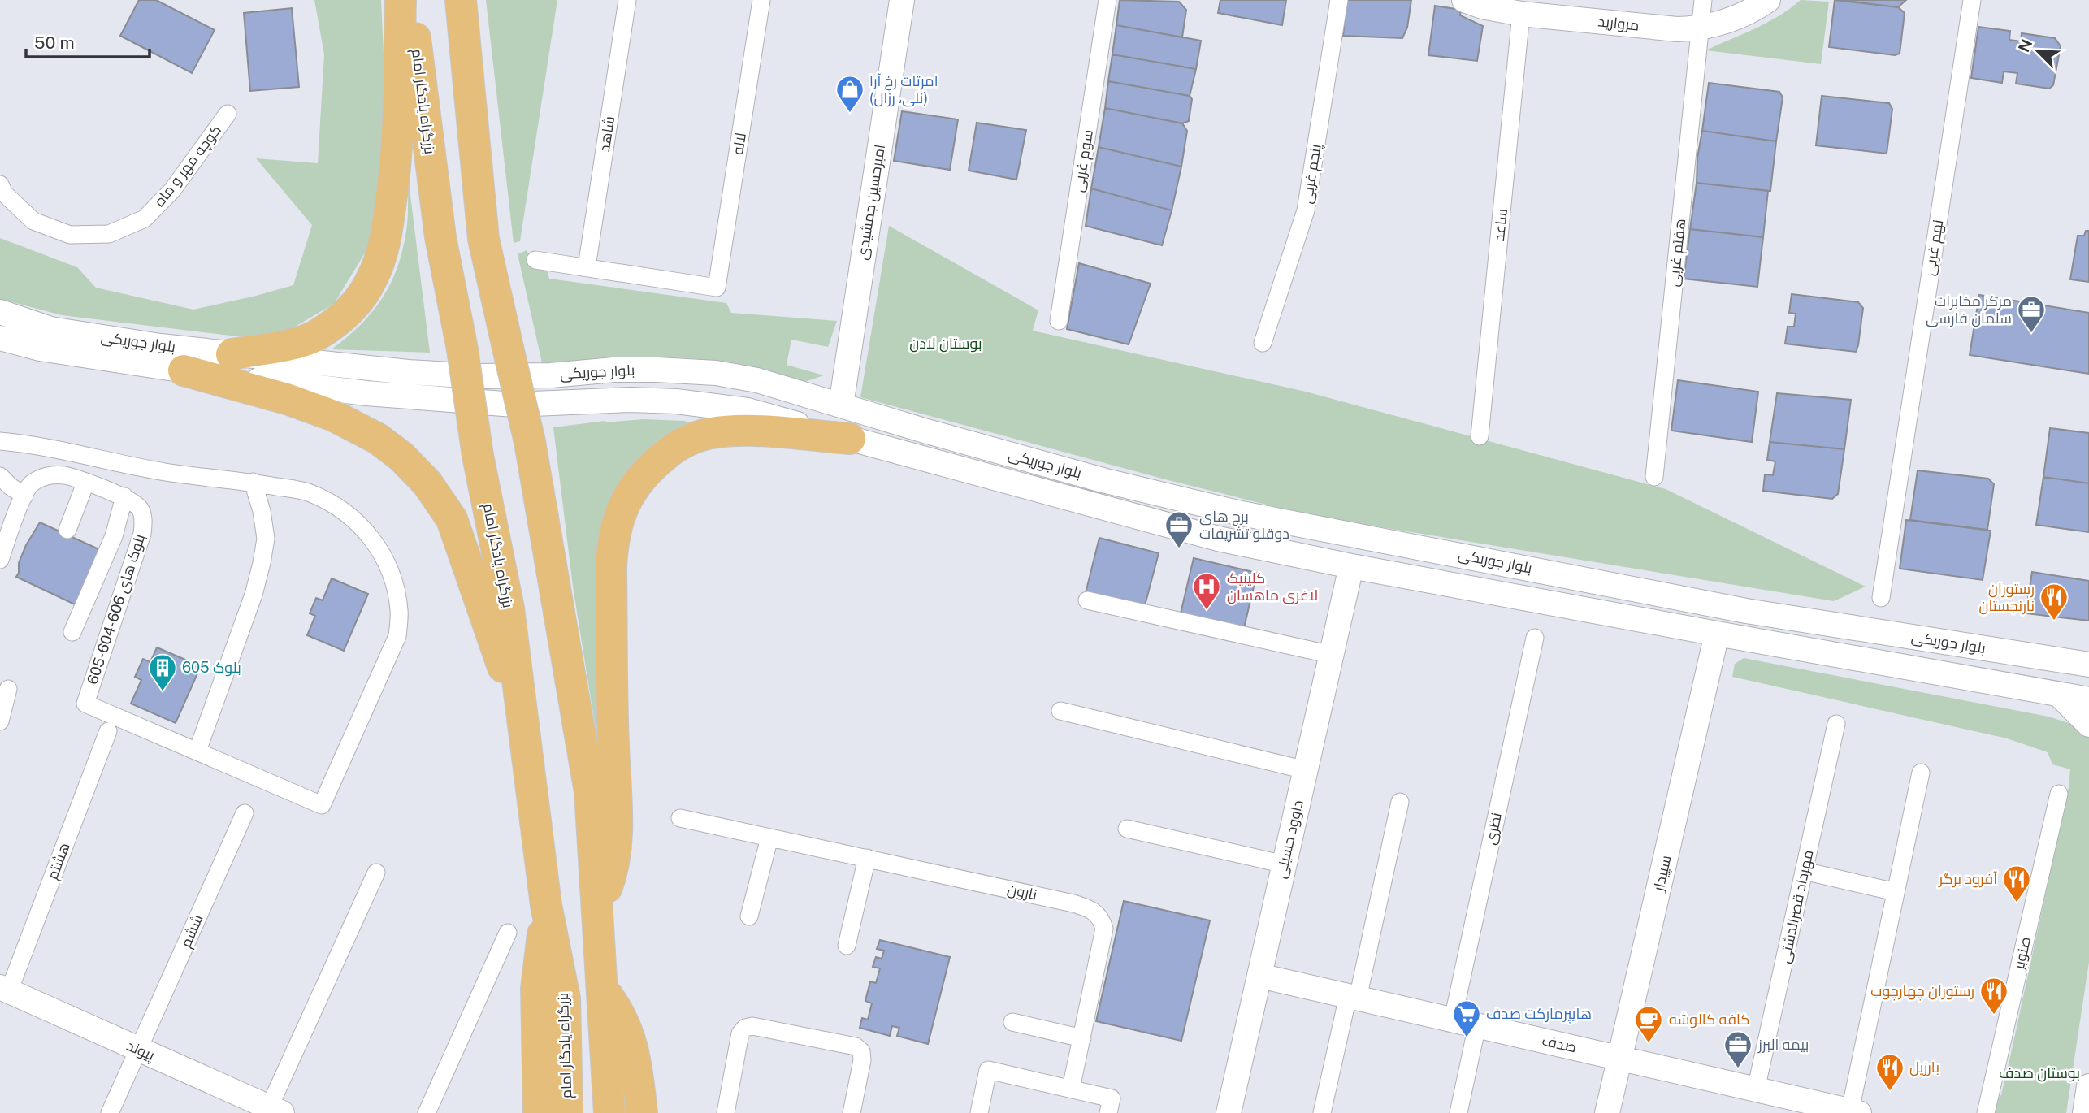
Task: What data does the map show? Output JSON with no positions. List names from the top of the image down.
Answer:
{
  "streets": {
    "highway": ["بزرگراه یادگار امام"],
    "main road": [
      "مروارید",
      "امیرحسین جمشیدی",
      "بلوار جوریکی",
      "داوود حسینی",
      "سپیدار",
      "صدف",
      "پیوند"
    ],
    "street": [
      "شاهد",
      "لاله",
      "سوم غربی",
      "کوچه مهر و ماه",
      "پنجم غربی",
      "ساعد",
      "نهم غربی",
      "هفتم غربی",
      "بلوک های 606-604-605",
      "نظری",
      "هشتم",
      "نارون",
      "مهرداد قصرالدشتی",
      "ششم",
      "صنوبر"
    ]
  },
  "crossings": [
    ["مروارید", "ساعد"],
    ["مروارید", "هفتم غربی"],
    ["شاهد", "لاله"],
    ["امیرحسین جمشیدی", "بلوار جوریکی"],
    ["بلوار جوریکی", "داوود حسینی"],
    ["بلوار جوریکی", "سپیدار"],
    ["نظری", "صدف"],
    ["داوود حسینی", "صدف"],
    ["هشتم", "پیوند"],
    ["سپیدار", "صدف"],
    ["مهرداد قصرالدشتی", "صدف"],
    ["ششم", "پیوند"]
  ],
  "parks": ["بوستان لادن", "بوستان صدف"],
  "places": {
    "shop": ["امرتات رخ آرا (نلی، رزال)"],
    "office": ["مرکز مخابرات سلمان فارسی", "برج های دوقلو تشریفات", "بیمه البرز"],
    "hospital": ["کلینیک لاغری ماهسان"],
    "restaurant": [
      "رستوران نارنجستان",
      "آفرود برگر",
      "رستوران چهارچوب",
      "بارزیل"
    ],
    "building": ["بلوک 605"],
    "supermarket": ["هایپرمارکت صدف"],
    "cafe": ["کافه کالوشه"]
  },
  "scale_bar": "50 m",
  "north": "top left"
}
